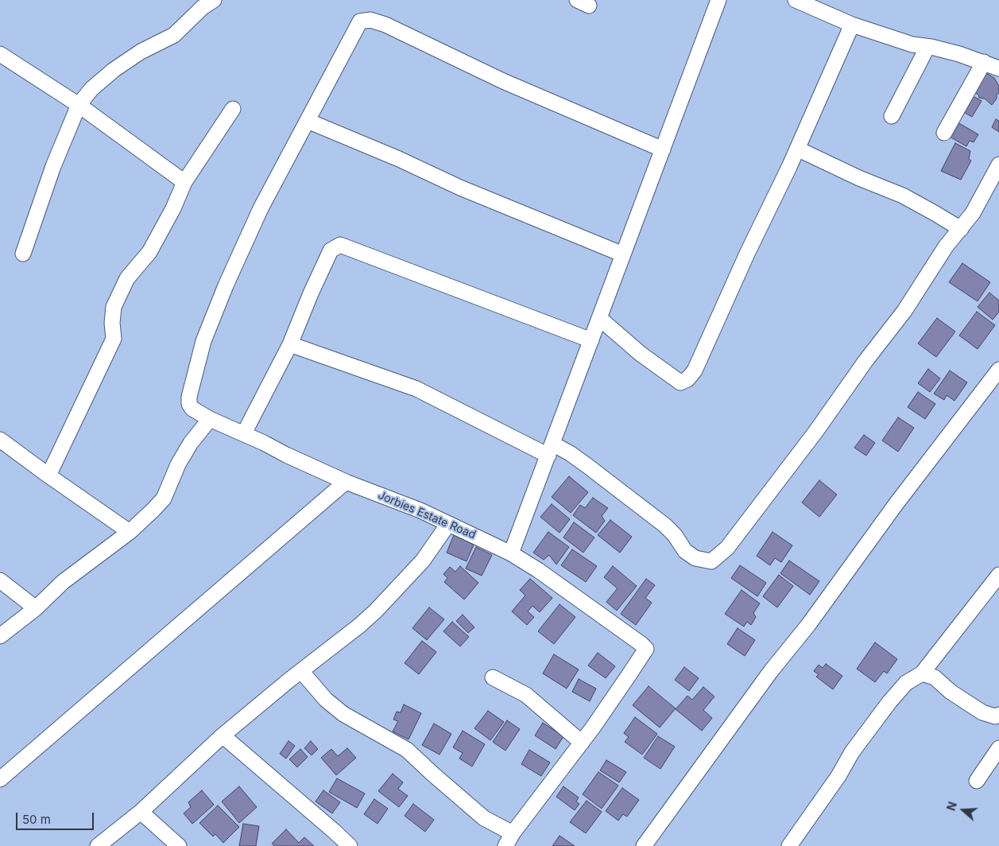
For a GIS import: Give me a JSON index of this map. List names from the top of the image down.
{
  "streets": {
    "street": ["Jorbies Estate Road"]
  },
  "scale_bar": "50 m",
  "north": "left"
}
